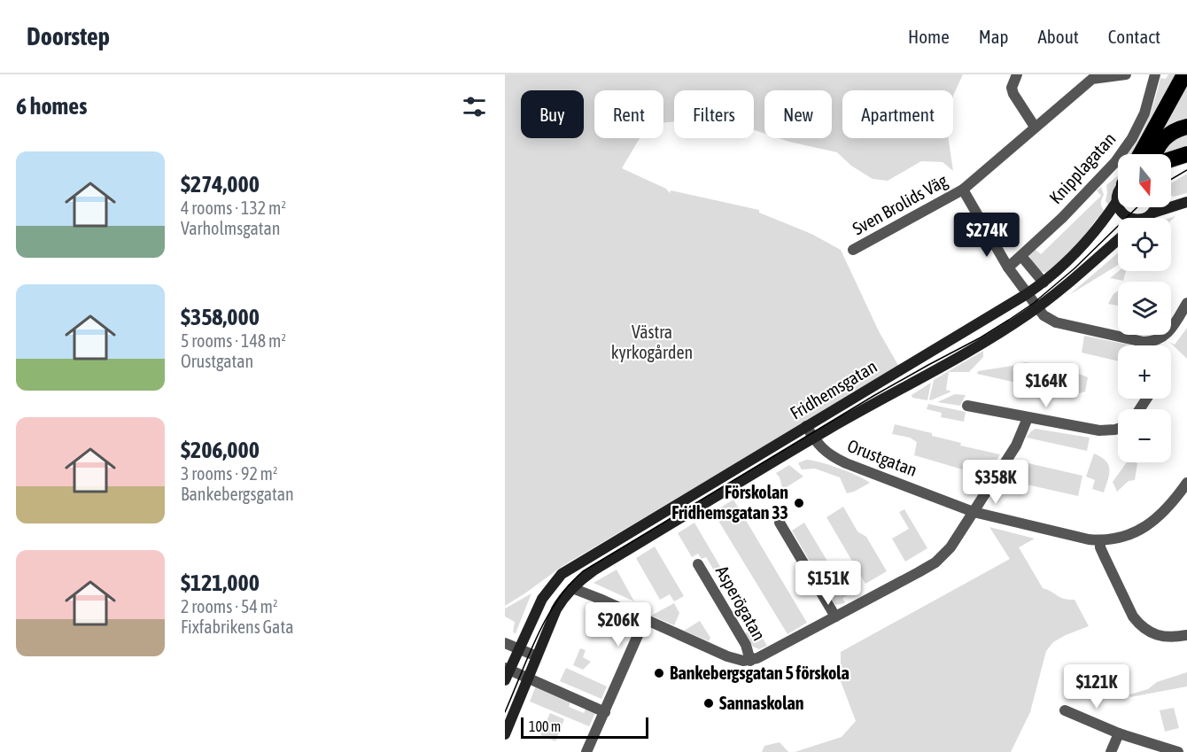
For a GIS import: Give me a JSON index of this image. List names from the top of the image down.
{
  "streets": {
    "street": [
      "Knipplagatan",
      "Sven Brolids Väg",
      "Fridhemsgatan",
      "Orustgatan",
      "Asperögatan"
    ]
  },
  "crossings": [
    ["Fridhemsgatan", "Orustgatan"]
  ],
  "parks": ["Västra kyrkogården"],
  "places": ["Förskolan Fridhemsgatan 33", "Bankebergsgatan 5 förskola", "Sannaskolan"],
  "scale_bar": "100 m",
  "north": "bottom",
  "page": {
    "header": "Doorstep",
    "nav": [
      "Home",
      "Map",
      "About",
      "Contact"
    ],
    "heading": "6 homes",
    "chip": [
      "Buy",
      "Rent",
      "Filters",
      "New",
      "Apartment"
    ],
    "list": [
      {
        "name": "$274,000",
        "note": "4 rooms · 132 m² · Varholmsgatan"
      },
      {
        "name": "$358,000",
        "note": "5 rooms · 148 m² · Orustgatan"
      },
      {
        "name": "$206,000",
        "note": "3 rooms · 92 m² · Bankebergsgatan"
      },
      {
        "name": "$121,000",
        "note": "2 rooms · 54 m² · Fixfabrikens Gata"
      }
    ],
    "map_buttons": ["+", "−"],
    "price": [
      "$274K",
      "$164K",
      "$358K",
      "$151K",
      "$206K",
      "$121K"
    ],
    "scale": "100 m"
  }
}
